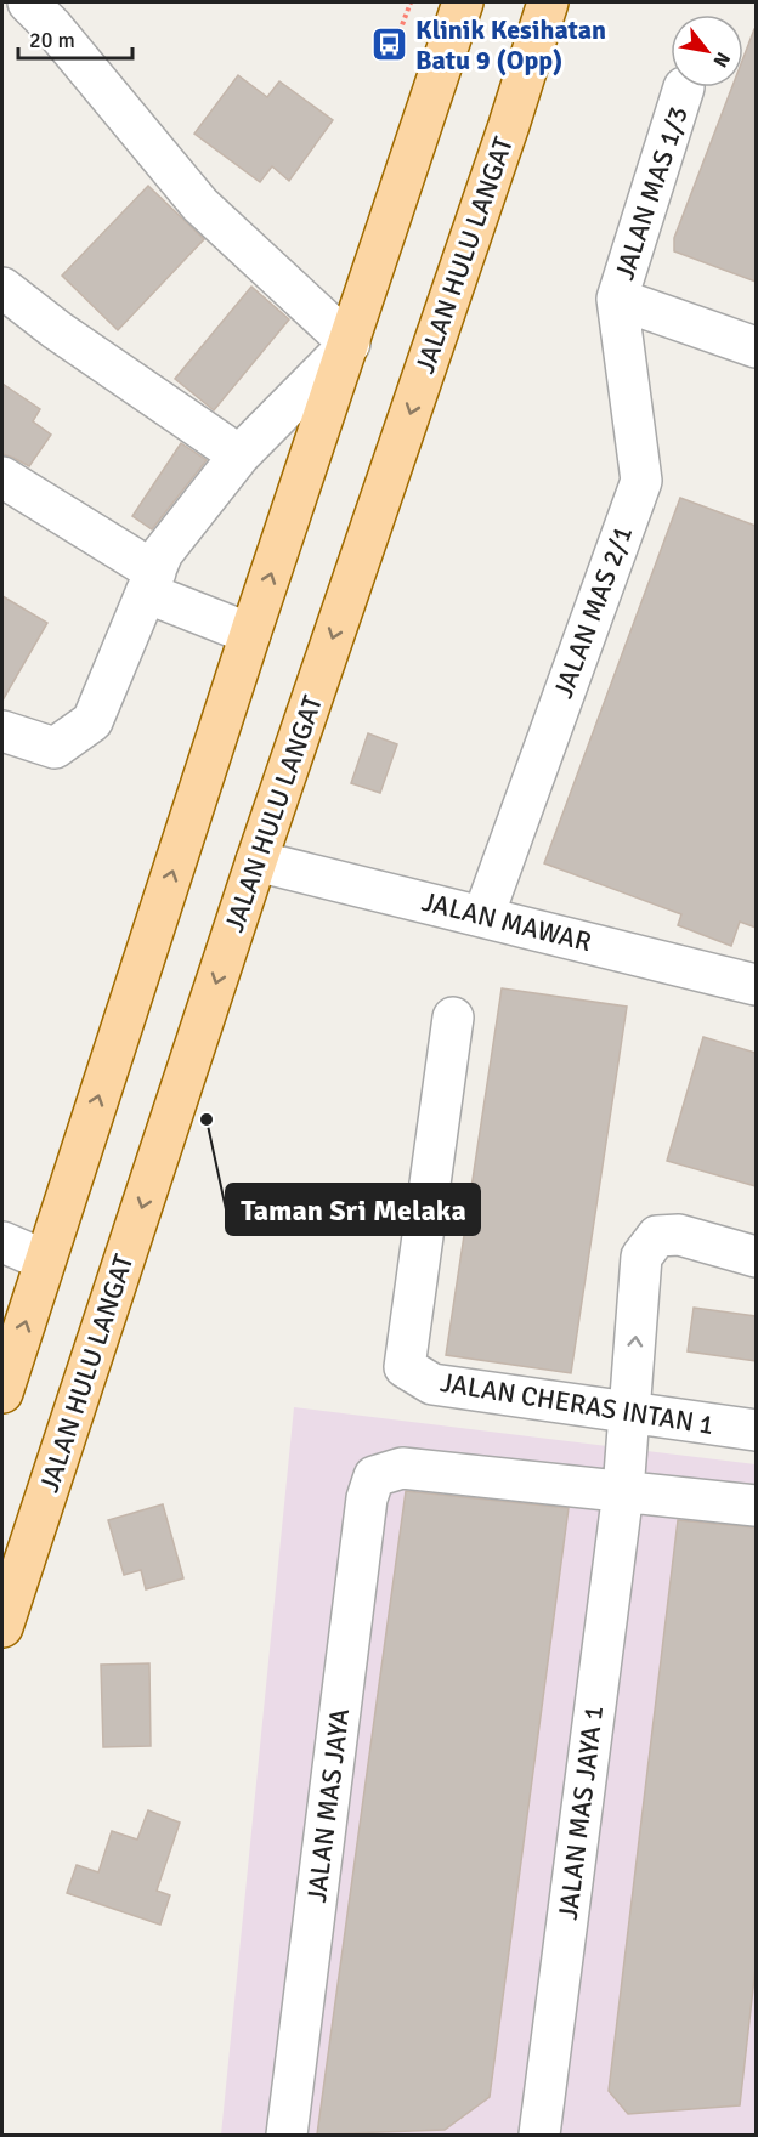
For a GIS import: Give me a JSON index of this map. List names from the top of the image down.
{
  "streets": {
    "main road": ["JALAN HULU LANGAT"],
    "street": [
      "JALAN MAS 1/3",
      "JALAN MAS 2/1",
      "JALAN MAWAR",
      "JALAN CHERAS INTAN 1",
      "JALAN MAS JAYA",
      "JALAN MAS JAYA 1"
    ]
  },
  "crossings": [
    ["JALAN MAS 1/3", "JALAN MAS 2/1"],
    ["JALAN HULU LANGAT", "JALAN MAWAR"],
    ["JALAN MAS 2/1", "JALAN MAWAR"],
    ["JALAN CHERAS INTAN 1", "JALAN MAS JAYA 1"],
    ["JALAN MAS JAYA", "JALAN MAS JAYA 1"]
  ],
  "places": {
    "bus stop": ["Klinik Kesihatan Batu 9 (Opp)"],
    "other": ["Taman Sri Melaka"]
  },
  "scale_bar": "20 m",
  "north": "bottom right"
}
